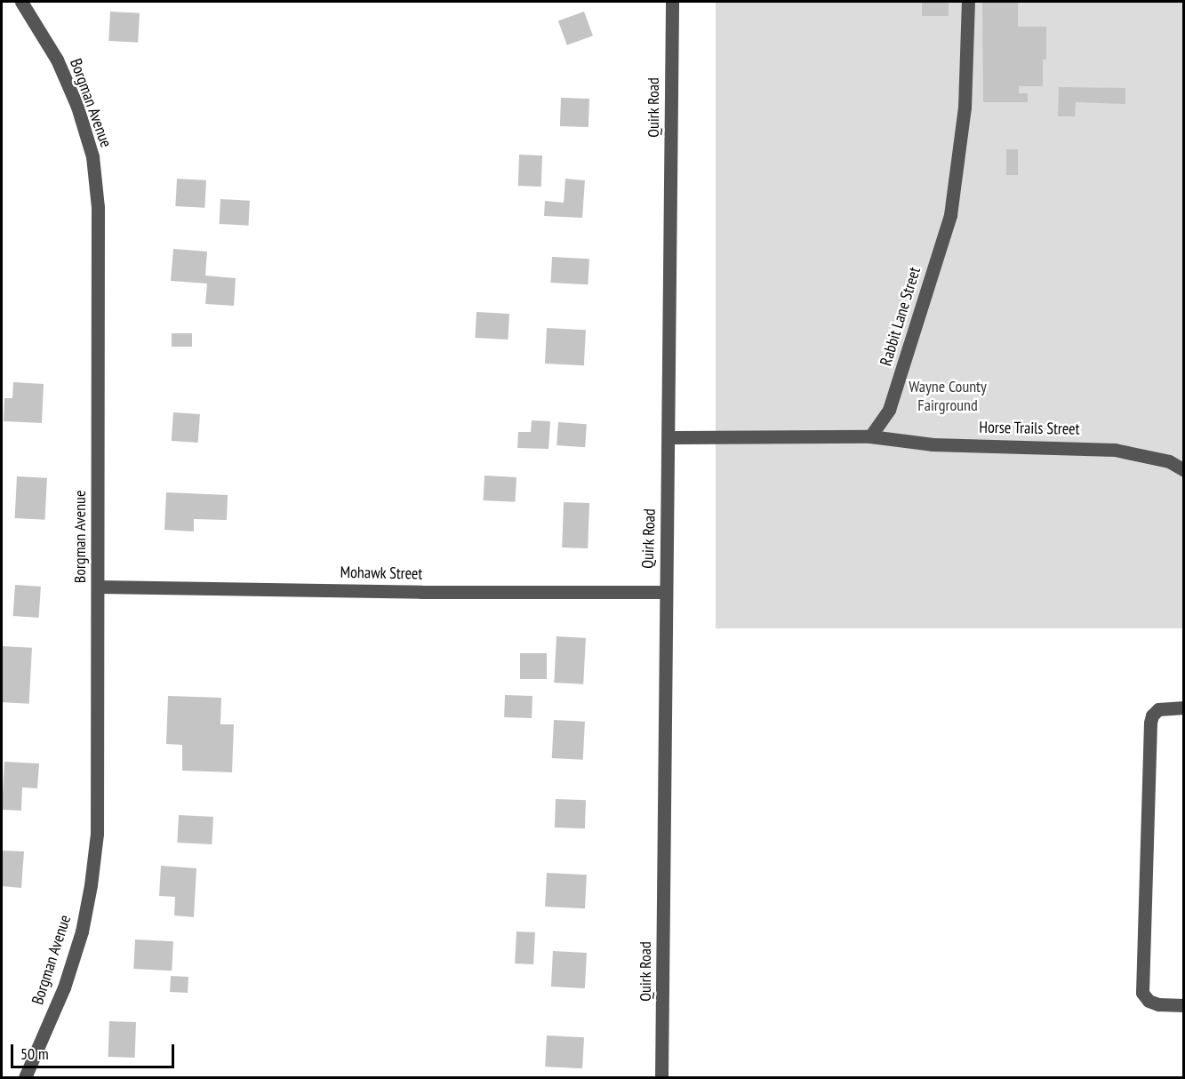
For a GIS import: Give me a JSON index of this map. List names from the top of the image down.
{
  "streets": {
    "street": [
      "Borgman Avenue",
      "Quirk Road",
      "Rabbit Lane Street",
      "Horse Trails Street",
      "Mohawk Street"
    ]
  },
  "crossings": [
    ["Borgman Avenue", "Mohawk Street"],
    ["Quirk Road", "Mohawk Street"],
    ["Rabbit Lane Street", "Horse Trails Street"]
  ],
  "parks": ["Wayne County Fairground"],
  "scale_bar": "50 m"
}
